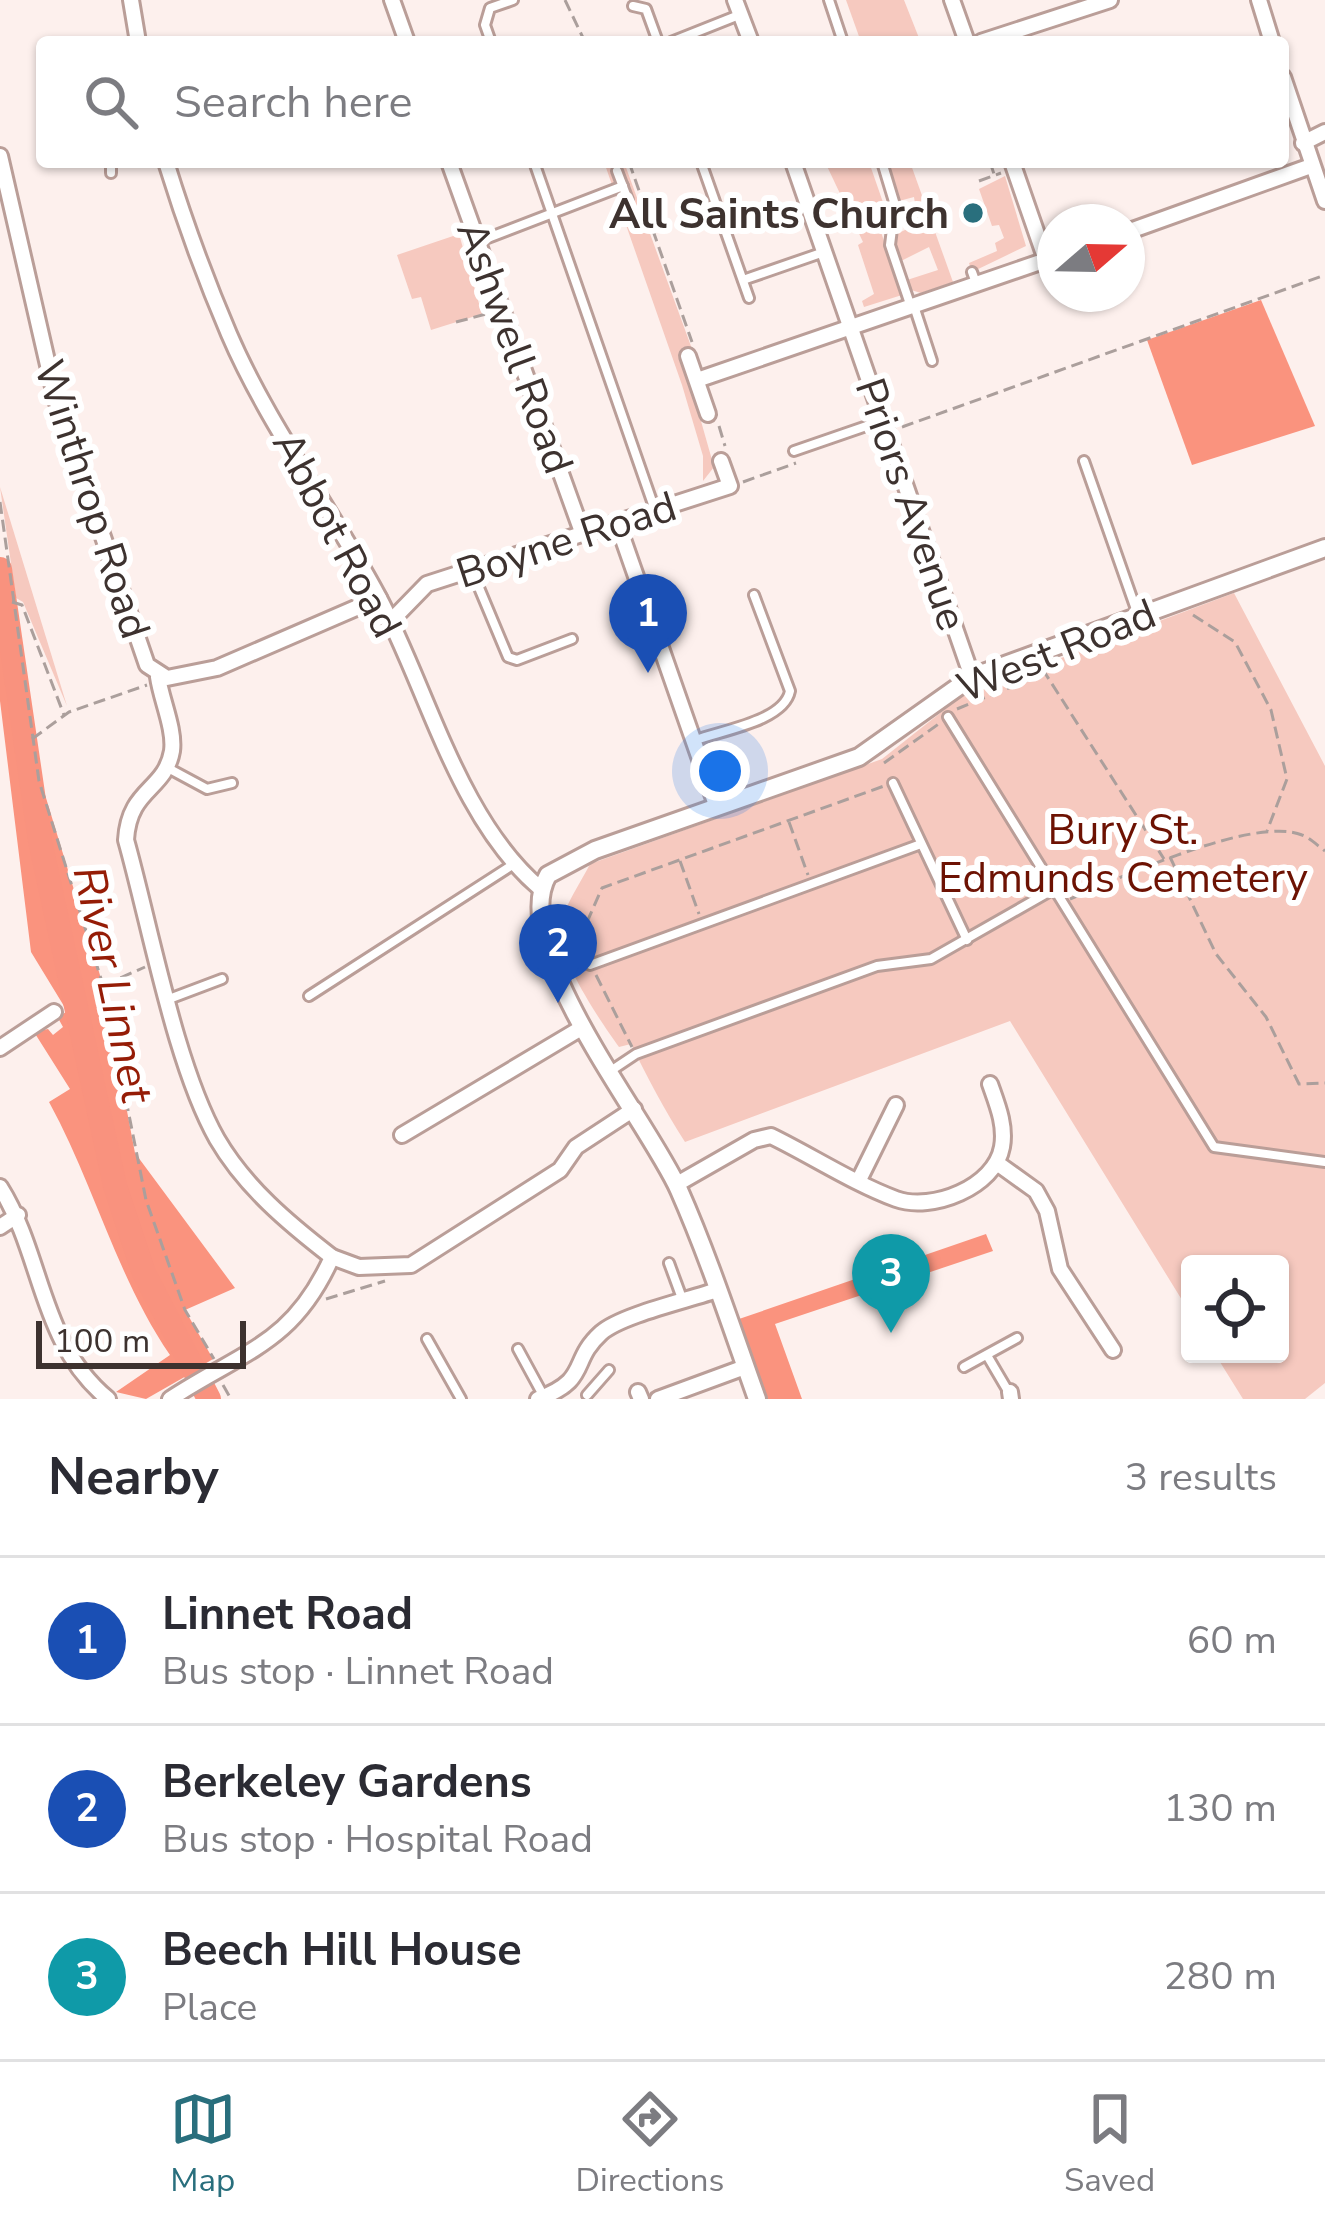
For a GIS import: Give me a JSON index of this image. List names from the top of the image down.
{
  "streets": {
    "street": [
      "Ashwell Road",
      "Winthrop Road",
      "Priors Avenue",
      "Abbot Road",
      "Boyne Road",
      "West Road"
    ]
  },
  "crossings": [
    ["Ashwell Road", "Boyne Road"],
    ["Winthrop Road", "Abbot Road"],
    ["Priors Avenue", "West Road"],
    ["Abbot Road", "Boyne Road"],
    ["Abbot Road", "West Road"]
  ],
  "water": ["River Linnet"],
  "parks": ["Bury St. Edmunds Cemetery"],
  "places": ["All Saints Church"],
  "scale_bar": "100 m",
  "north": "right",
  "page": {
    "search": "Search here",
    "pins": ["1", "2", "3"],
    "scale": "100 m",
    "heading": ["Nearby", "3 results"],
    "list": [
      {
        "mark": "1",
        "name": "Linnet Road",
        "note": "Bus stop · Linnet Road",
        "value": "60 m"
      },
      {
        "mark": "2",
        "name": "Berkeley Gardens",
        "note": "Bus stop · Hospital Road",
        "value": "130 m"
      },
      {
        "mark": "3",
        "name": "Beech Hill House",
        "note": "Place",
        "value": "280 m"
      }
    ],
    "nav": ["Map", "Directions", "Saved"]
  }
}
